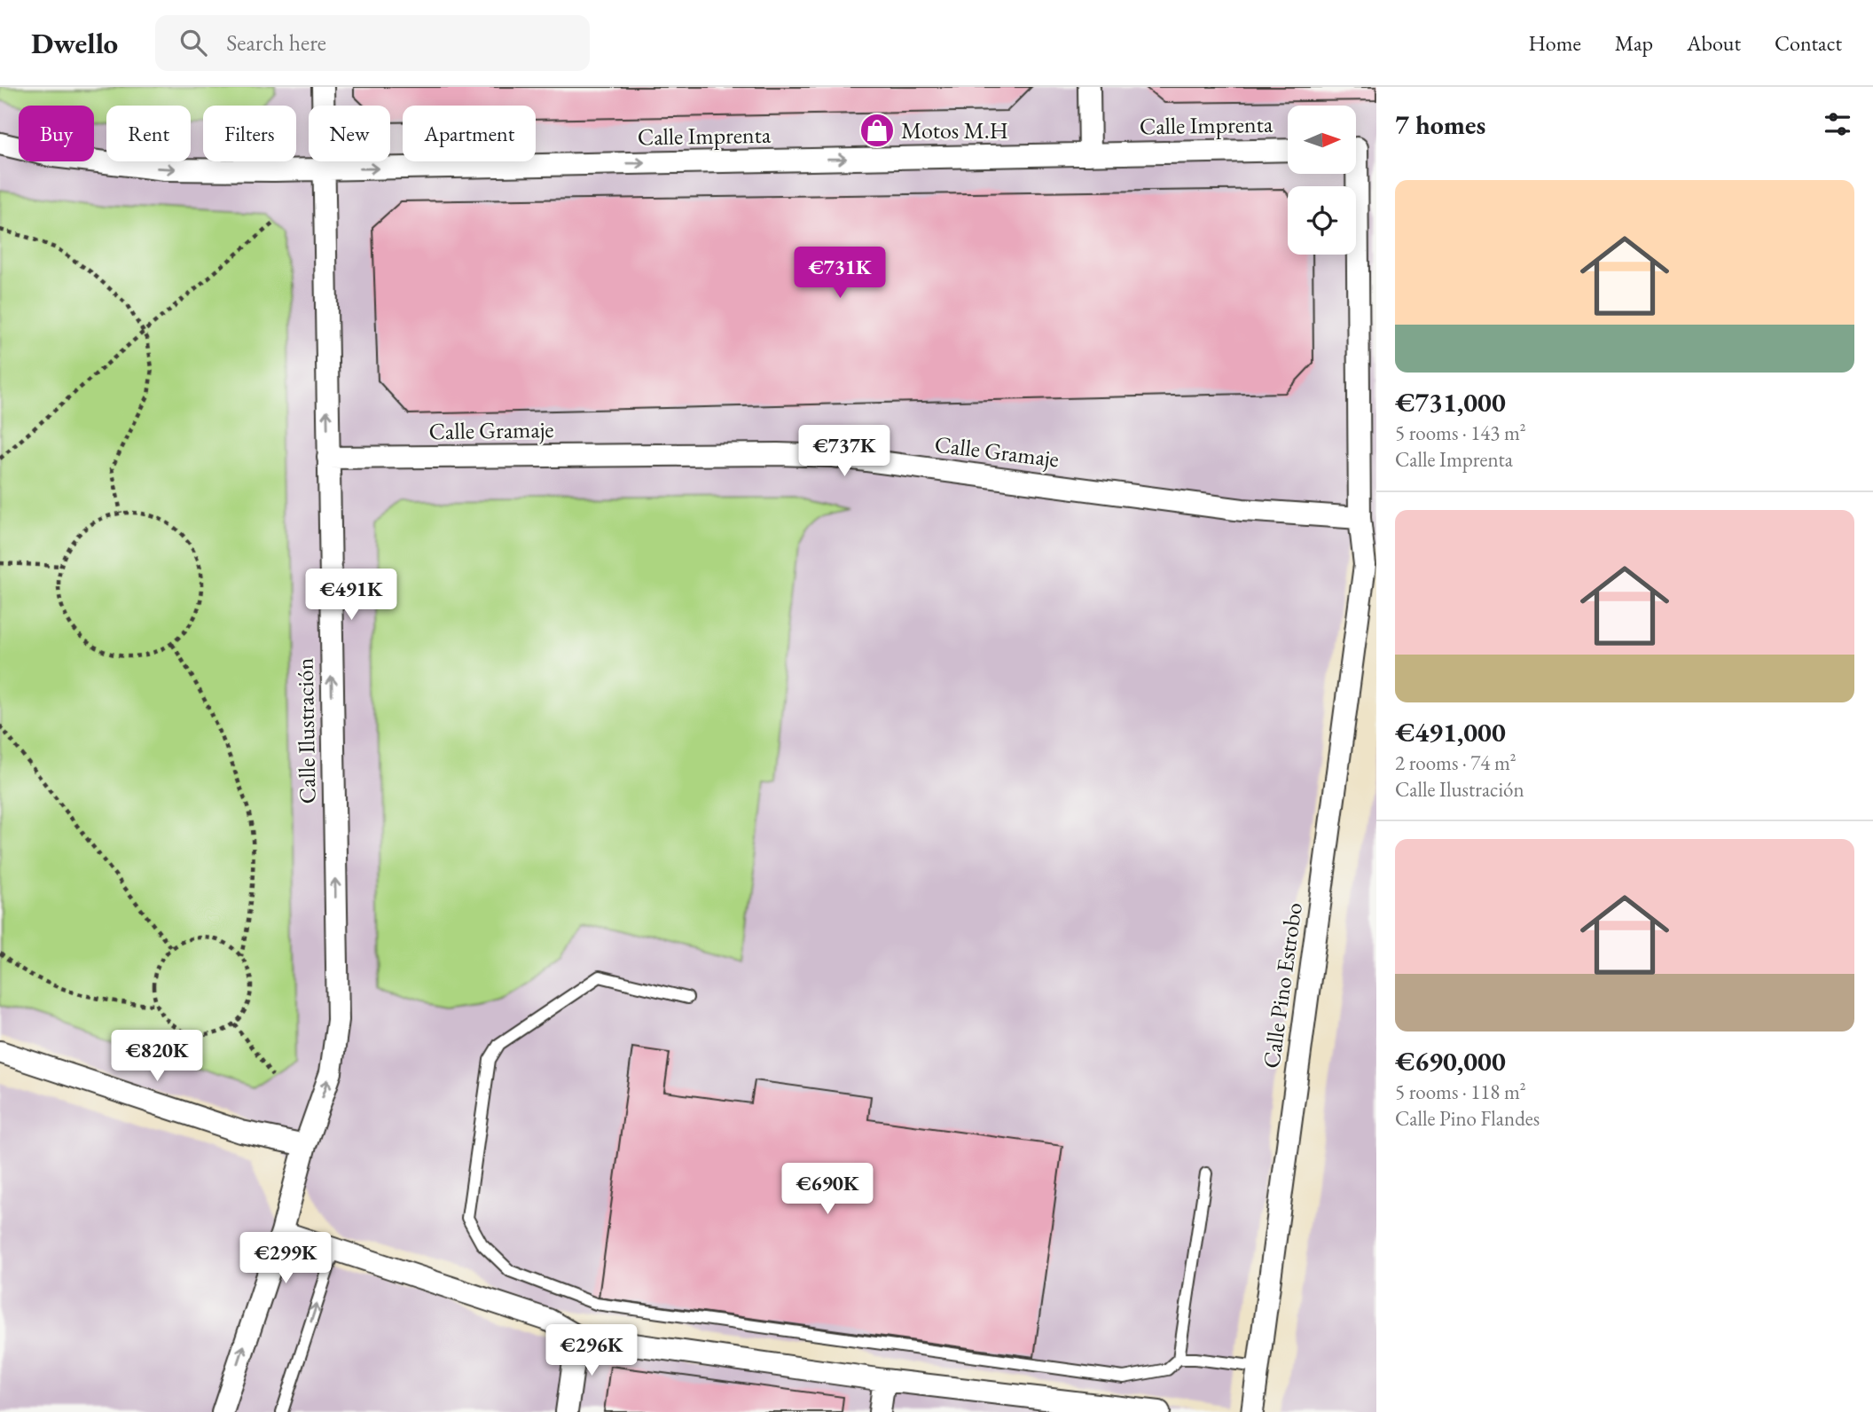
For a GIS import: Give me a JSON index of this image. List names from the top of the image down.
{
  "streets": {
    "street": [
      "Calle Imprenta",
      "Calle Gramaje",
      "Calle Ilustración",
      "Calle Pino Estrobo"
    ]
  },
  "crossings": [
    ["Calle Imprenta", "Calle Ilustración"],
    ["Calle Gramaje", "Calle Ilustración"],
    ["Calle Gramaje", "Calle Pino Estrobo"]
  ],
  "one_way": ["Calle Imprenta", "Calle Ilustración"],
  "places": {
    "shop": ["Motos M.H"]
  },
  "north": "right",
  "page": {
    "header": "Dwello",
    "search": "Search here",
    "nav": [
      "Home",
      "Map",
      "About",
      "Contact"
    ],
    "heading": "7 homes",
    "chip": [
      "Buy",
      "Rent",
      "Filters",
      "New",
      "Apartment"
    ],
    "list": [
      {
        "name": "€731,000",
        "note": "5 rooms · 143 m² · Calle Imprenta"
      },
      {
        "name": "€491,000",
        "note": "2 rooms · 74 m² · Calle Ilustración"
      },
      {
        "name": "€690,000",
        "note": "5 rooms · 118 m² · Calle Pino Flandes"
      }
    ],
    "price": [
      "€731K",
      "€737K",
      "€491K",
      "€820K",
      "€690K",
      "€299K",
      "€296K"
    ]
  }
}
